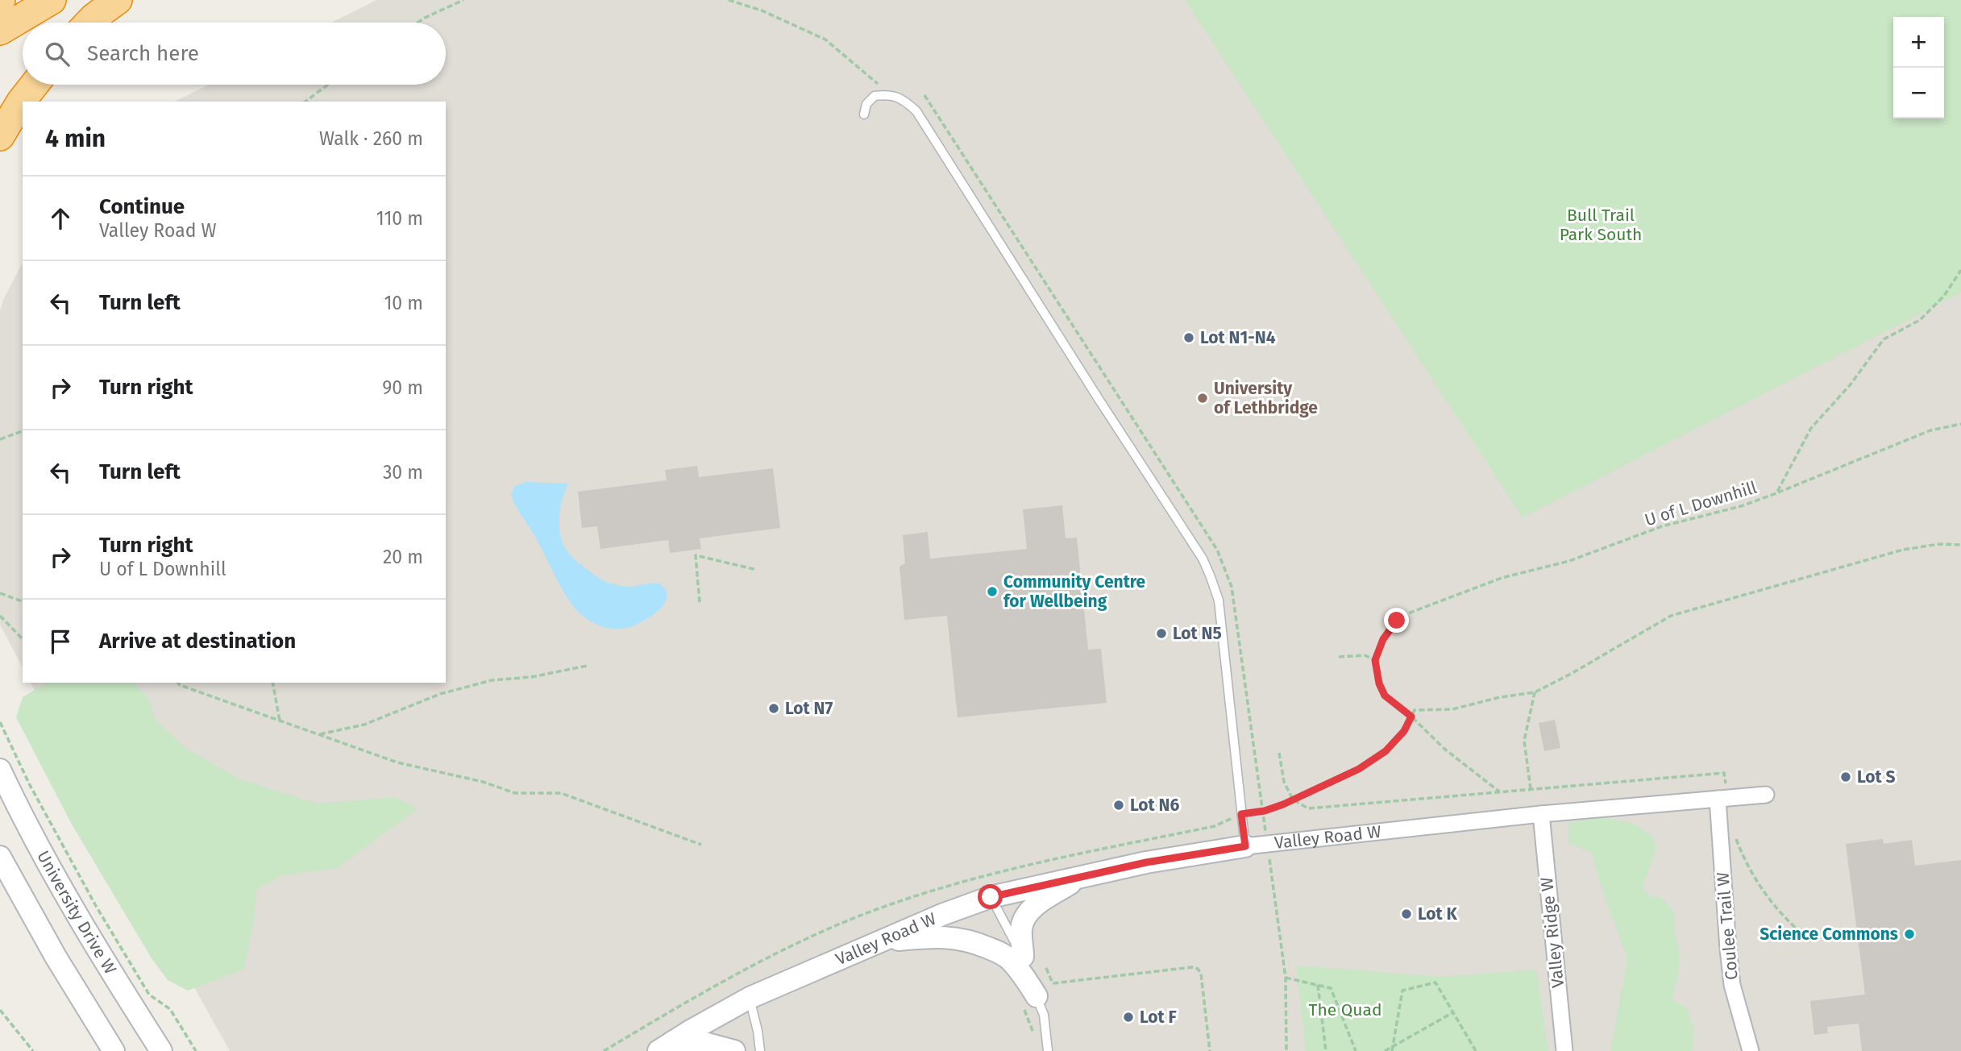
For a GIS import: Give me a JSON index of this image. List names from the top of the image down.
{
  "streets": {
    "street": [
      "Valley Road W",
      "University Drive W",
      "Coulee Trail W",
      "Valley Ridge W"
    ],
    "path": ["U of L Downhill"]
  },
  "crossings": [
    ["Valley Road W", "Coulee Trail W"],
    ["Valley Road W", "Valley Ridge W"]
  ],
  "parks": ["Bull Trail Park South", "The Quad"],
  "places": [
    "Lot N1-N4",
    "University of Lethbridge",
    "Community Centre for Wellbeing",
    "Lot N5",
    "Lot N7",
    "Lot S",
    "Lot N6",
    "Lot K",
    "Science Commons",
    "Lot F"
  ],
  "page": {
    "map_buttons": ["+", "−"],
    "search": "Search here",
    "heading": ["4 min", "Walk · 260 m"],
    "list": [
      ["Continue", "Valley Road W", "110 m"],
      ["Turn left", "10 m"],
      ["Turn right", "90 m"],
      ["Turn left", "30 m"],
      ["Turn right", "U of L Downhill", "20 m"],
      "Arrive at destination"
    ]
  }
}
